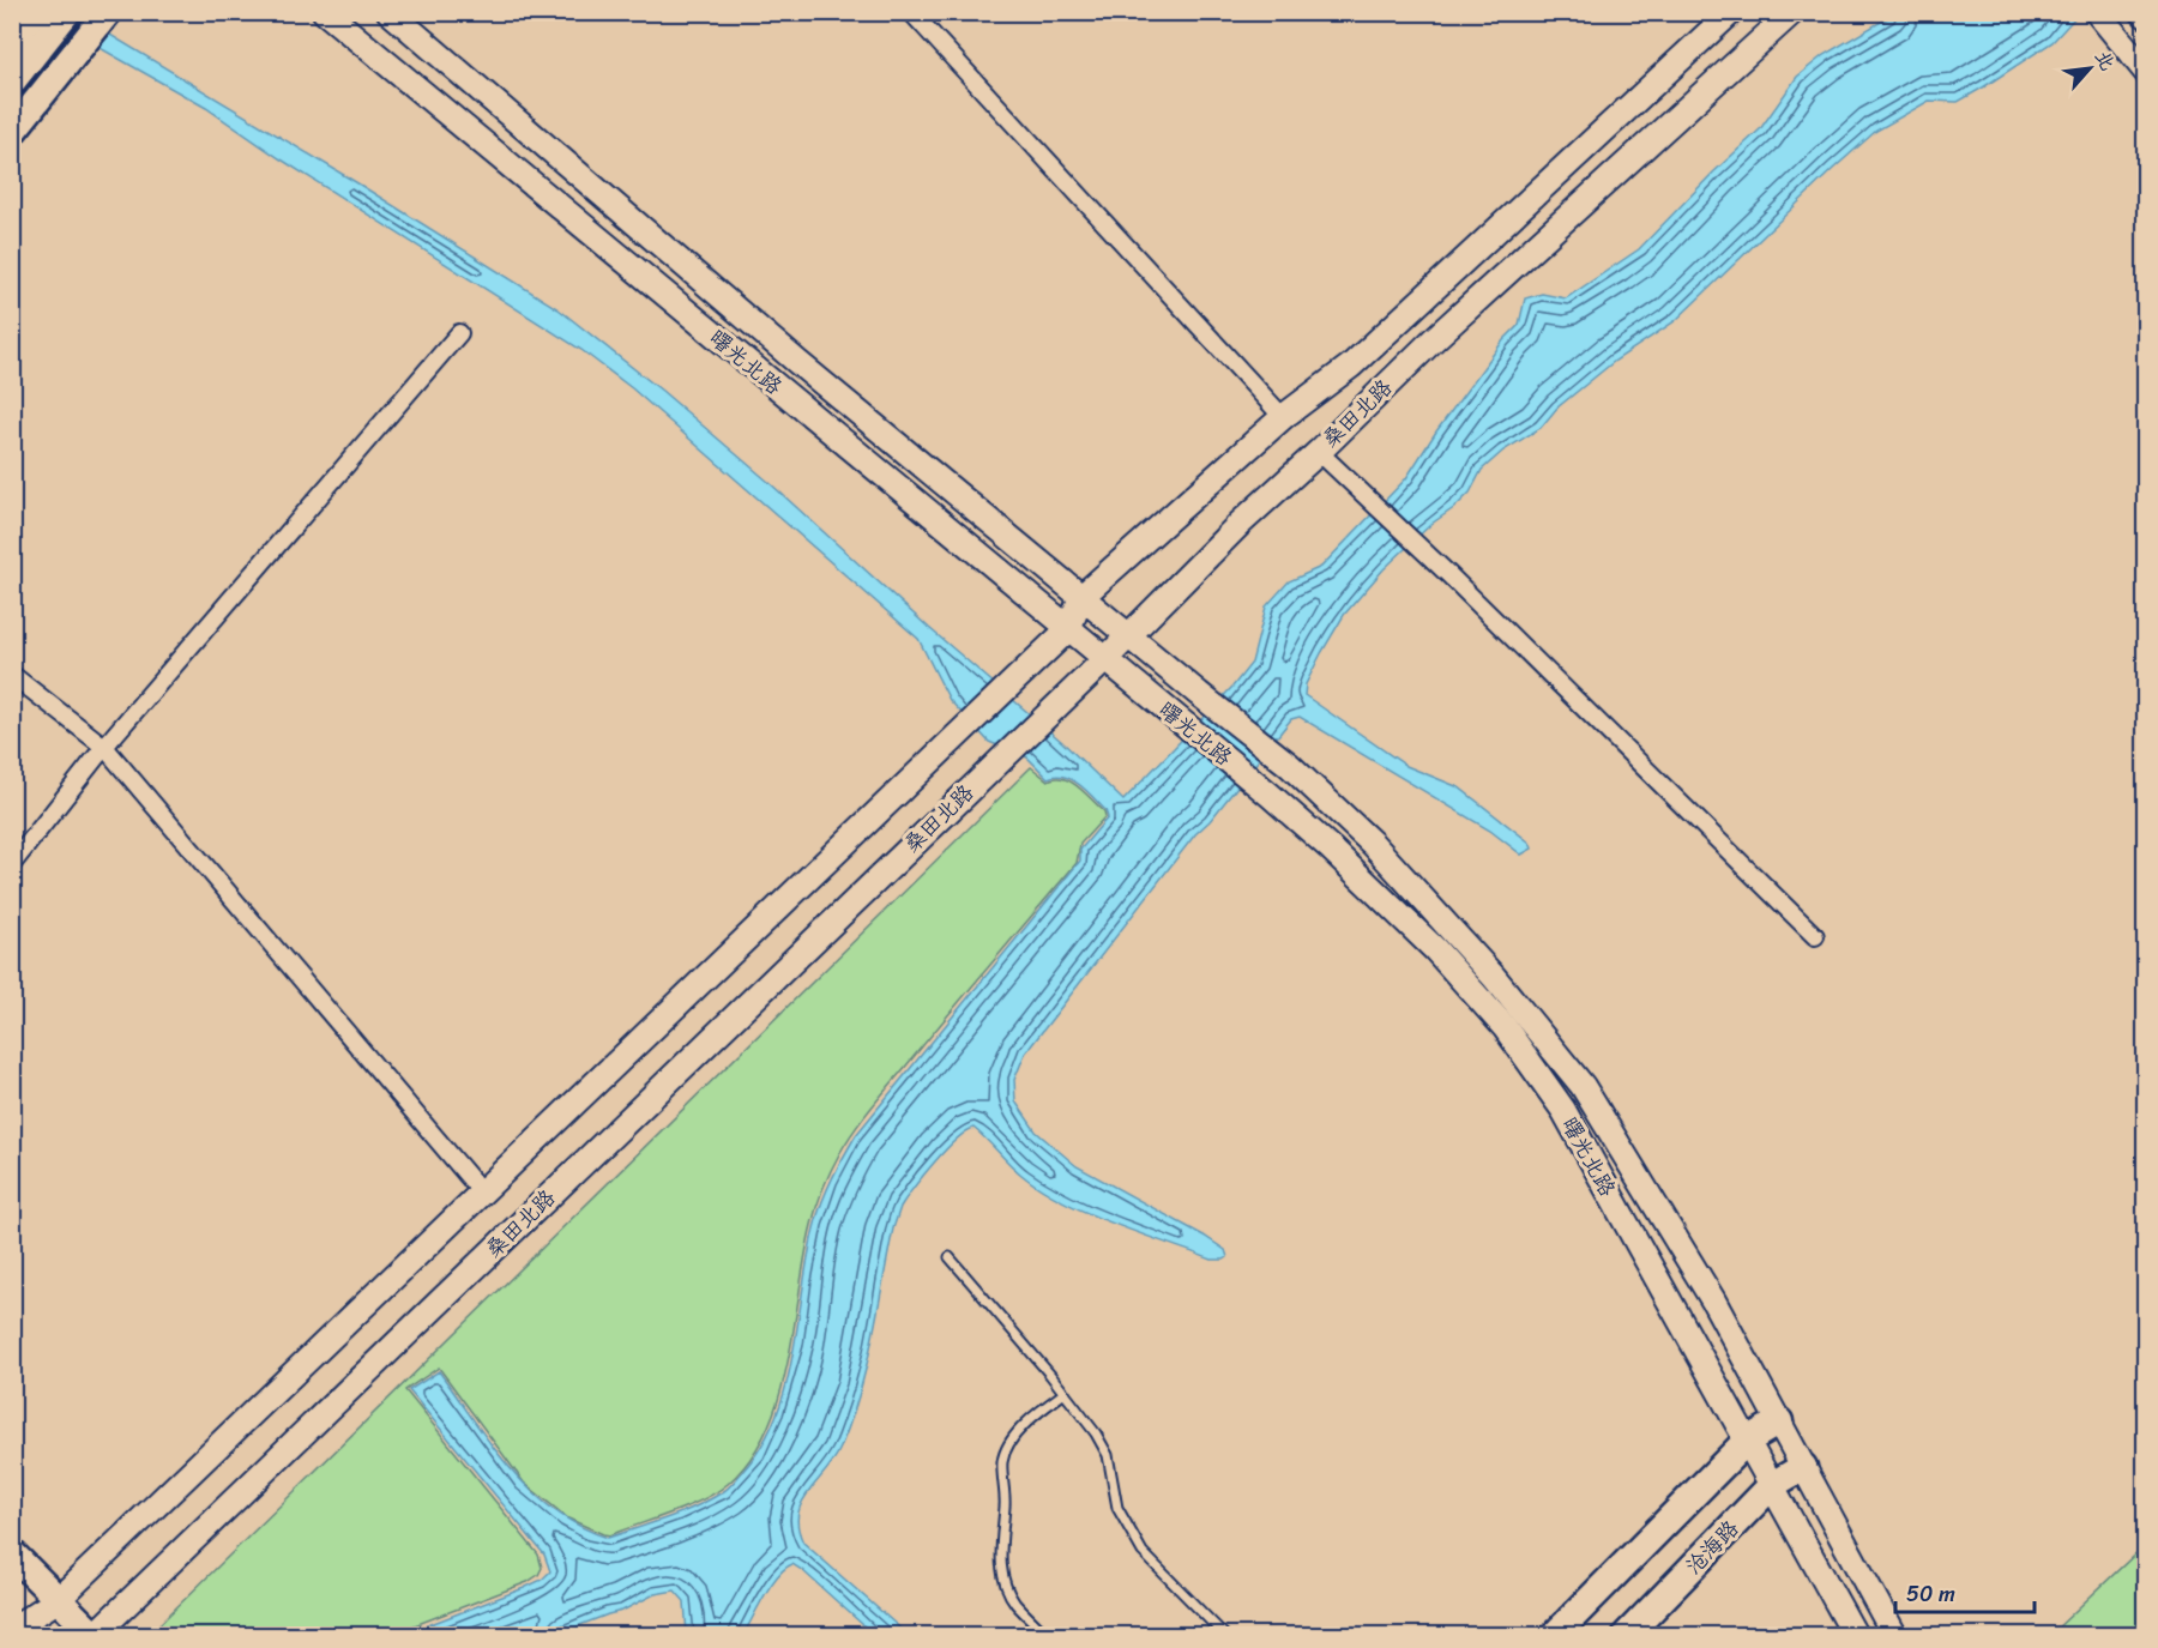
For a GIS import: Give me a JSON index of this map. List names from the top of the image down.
{
  "streets": {
    "main road": ["曙光北路", "桑田北路", "沧海路"]
  },
  "crossings": [
    ["曙光北路", "桑田北路"],
    ["曙光北路", "沧海路"]
  ],
  "scale_bar": "50 m",
  "north": "top right"
}
